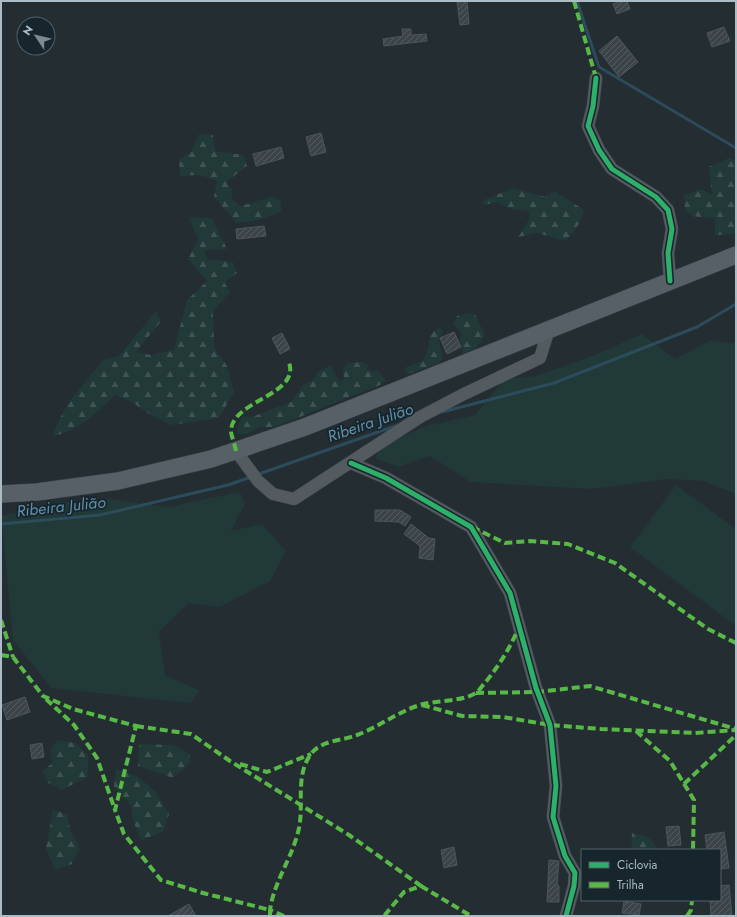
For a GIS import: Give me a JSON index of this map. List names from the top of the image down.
{
  "water": ["Ribeira Julião"],
  "legend": ["Ciclovia", "Trilha"],
  "north": "top left"
}
